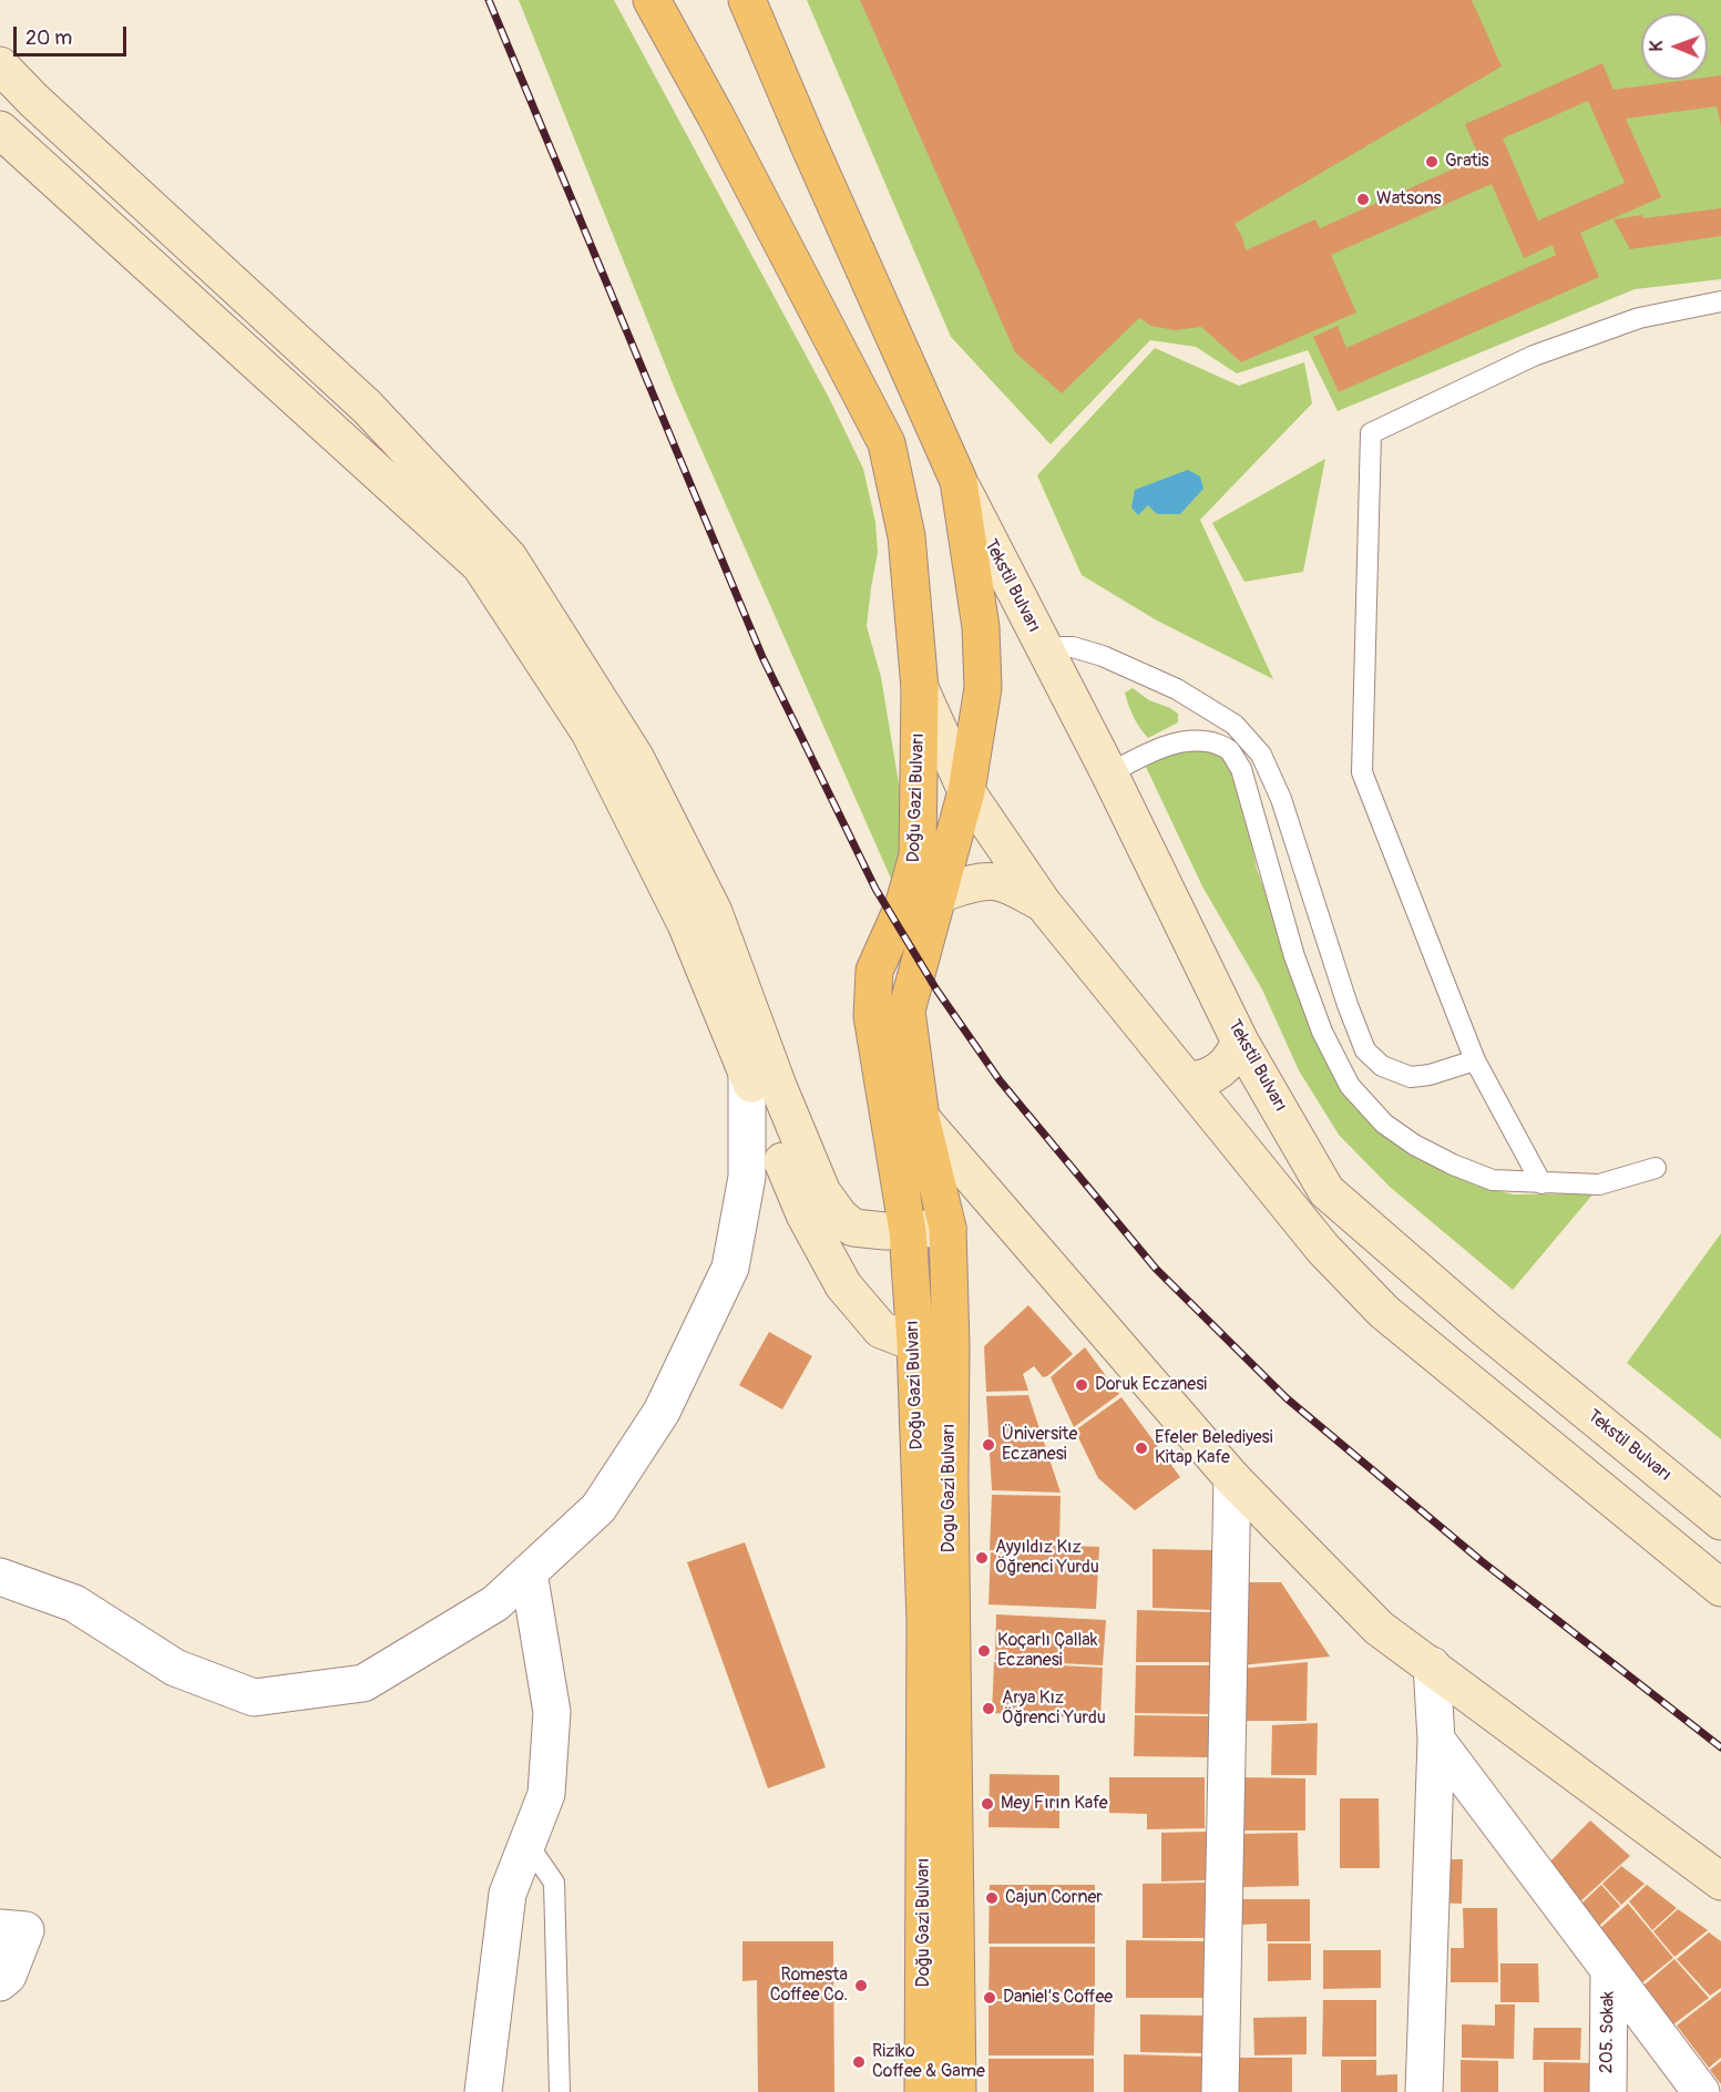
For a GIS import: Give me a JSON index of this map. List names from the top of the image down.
{
  "streets": {
    "main road": ["Doğu Gazi Bulvarı", "Dogu Gazi Bulvarı"],
    "street": ["Tekstil Bulvarı", "205. Sokak"]
  },
  "crossings": [
    ["Tekstil Bulvarı", "Dogu Gazi Bulvarı"]
  ],
  "places": [
    "Gratis",
    "Watsons",
    "Doruk Eczanesi",
    "Üniversite Eczanesi",
    "Efeler Belediyesi Kitap Kafe",
    "Ayyıldız Kız Öğrenci Yurdu",
    "Koçarlı Çallak Eczanesi",
    "Arya Kız Öğrenci Yurdu",
    "Mey Fırın Kafe",
    "Cajun Corner",
    "Romesta Coffee Co.",
    "Daniel’s Coffee",
    "Riziko Coffee & Game"
  ],
  "scale_bar": "20 m",
  "north": "left"
}
